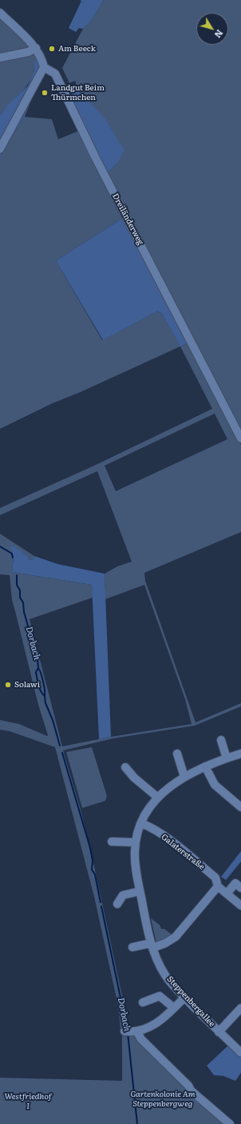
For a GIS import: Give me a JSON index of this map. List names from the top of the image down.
{
  "streets": {
    "street": ["Dreiländerweg", "Galaterstraße", "Steppenbergallee"]
  },
  "crossings": [
    ["Galaterstraße", "Steppenbergallee"]
  ],
  "water": ["Dorbach"],
  "parks": ["Gartenkolonie Am Steppenbergweg", "Westfriedhof I"],
  "places": ["Am Beeck", "Landgut Beim Thürmchen", "Solawi"],
  "north": "bottom right"
}
